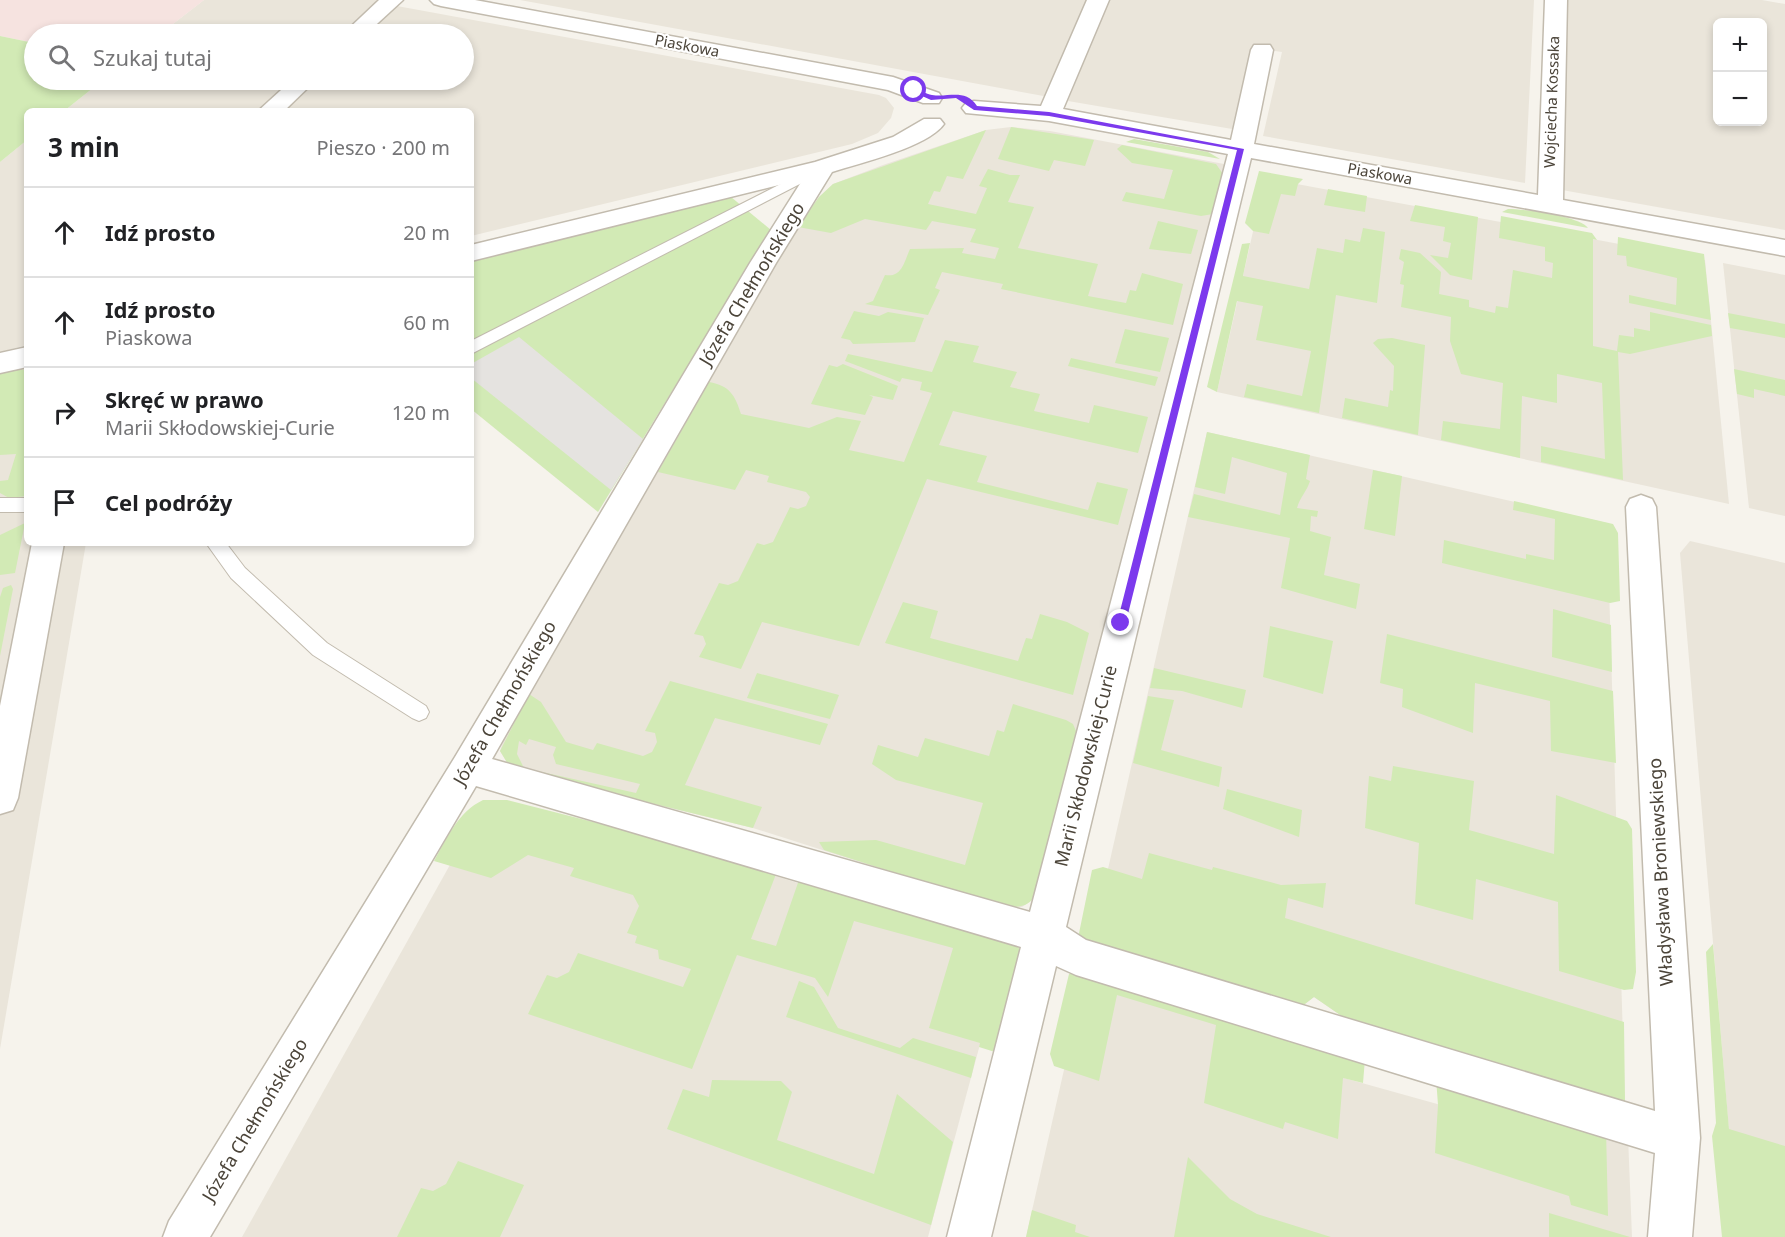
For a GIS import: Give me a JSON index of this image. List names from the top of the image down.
{
  "streets": {
    "street": [
      "Piaskowa",
      "Wojciecha Kossaka",
      "Józefa Chełmońskiego",
      "Marii Skłodowskiej-Curie",
      "Władysława Broniewskiego"
    ]
  },
  "crossings": [
    ["Piaskowa", "Wojciecha Kossaka"],
    ["Piaskowa", "Marii Skłodowskiej-Curie"]
  ],
  "page": {
    "map_buttons": ["+", "−"],
    "search": "Szukaj tutaj",
    "heading": ["3 min", "Pieszo · 200 m"],
    "list": [
      ["Idź prosto", "20 m"],
      ["Idź prosto", "Piaskowa", "60 m"],
      ["Skręć w prawo", "Marii Skłodowskiej-Curie", "120 m"],
      "Cel podróży"
    ]
  }
}
